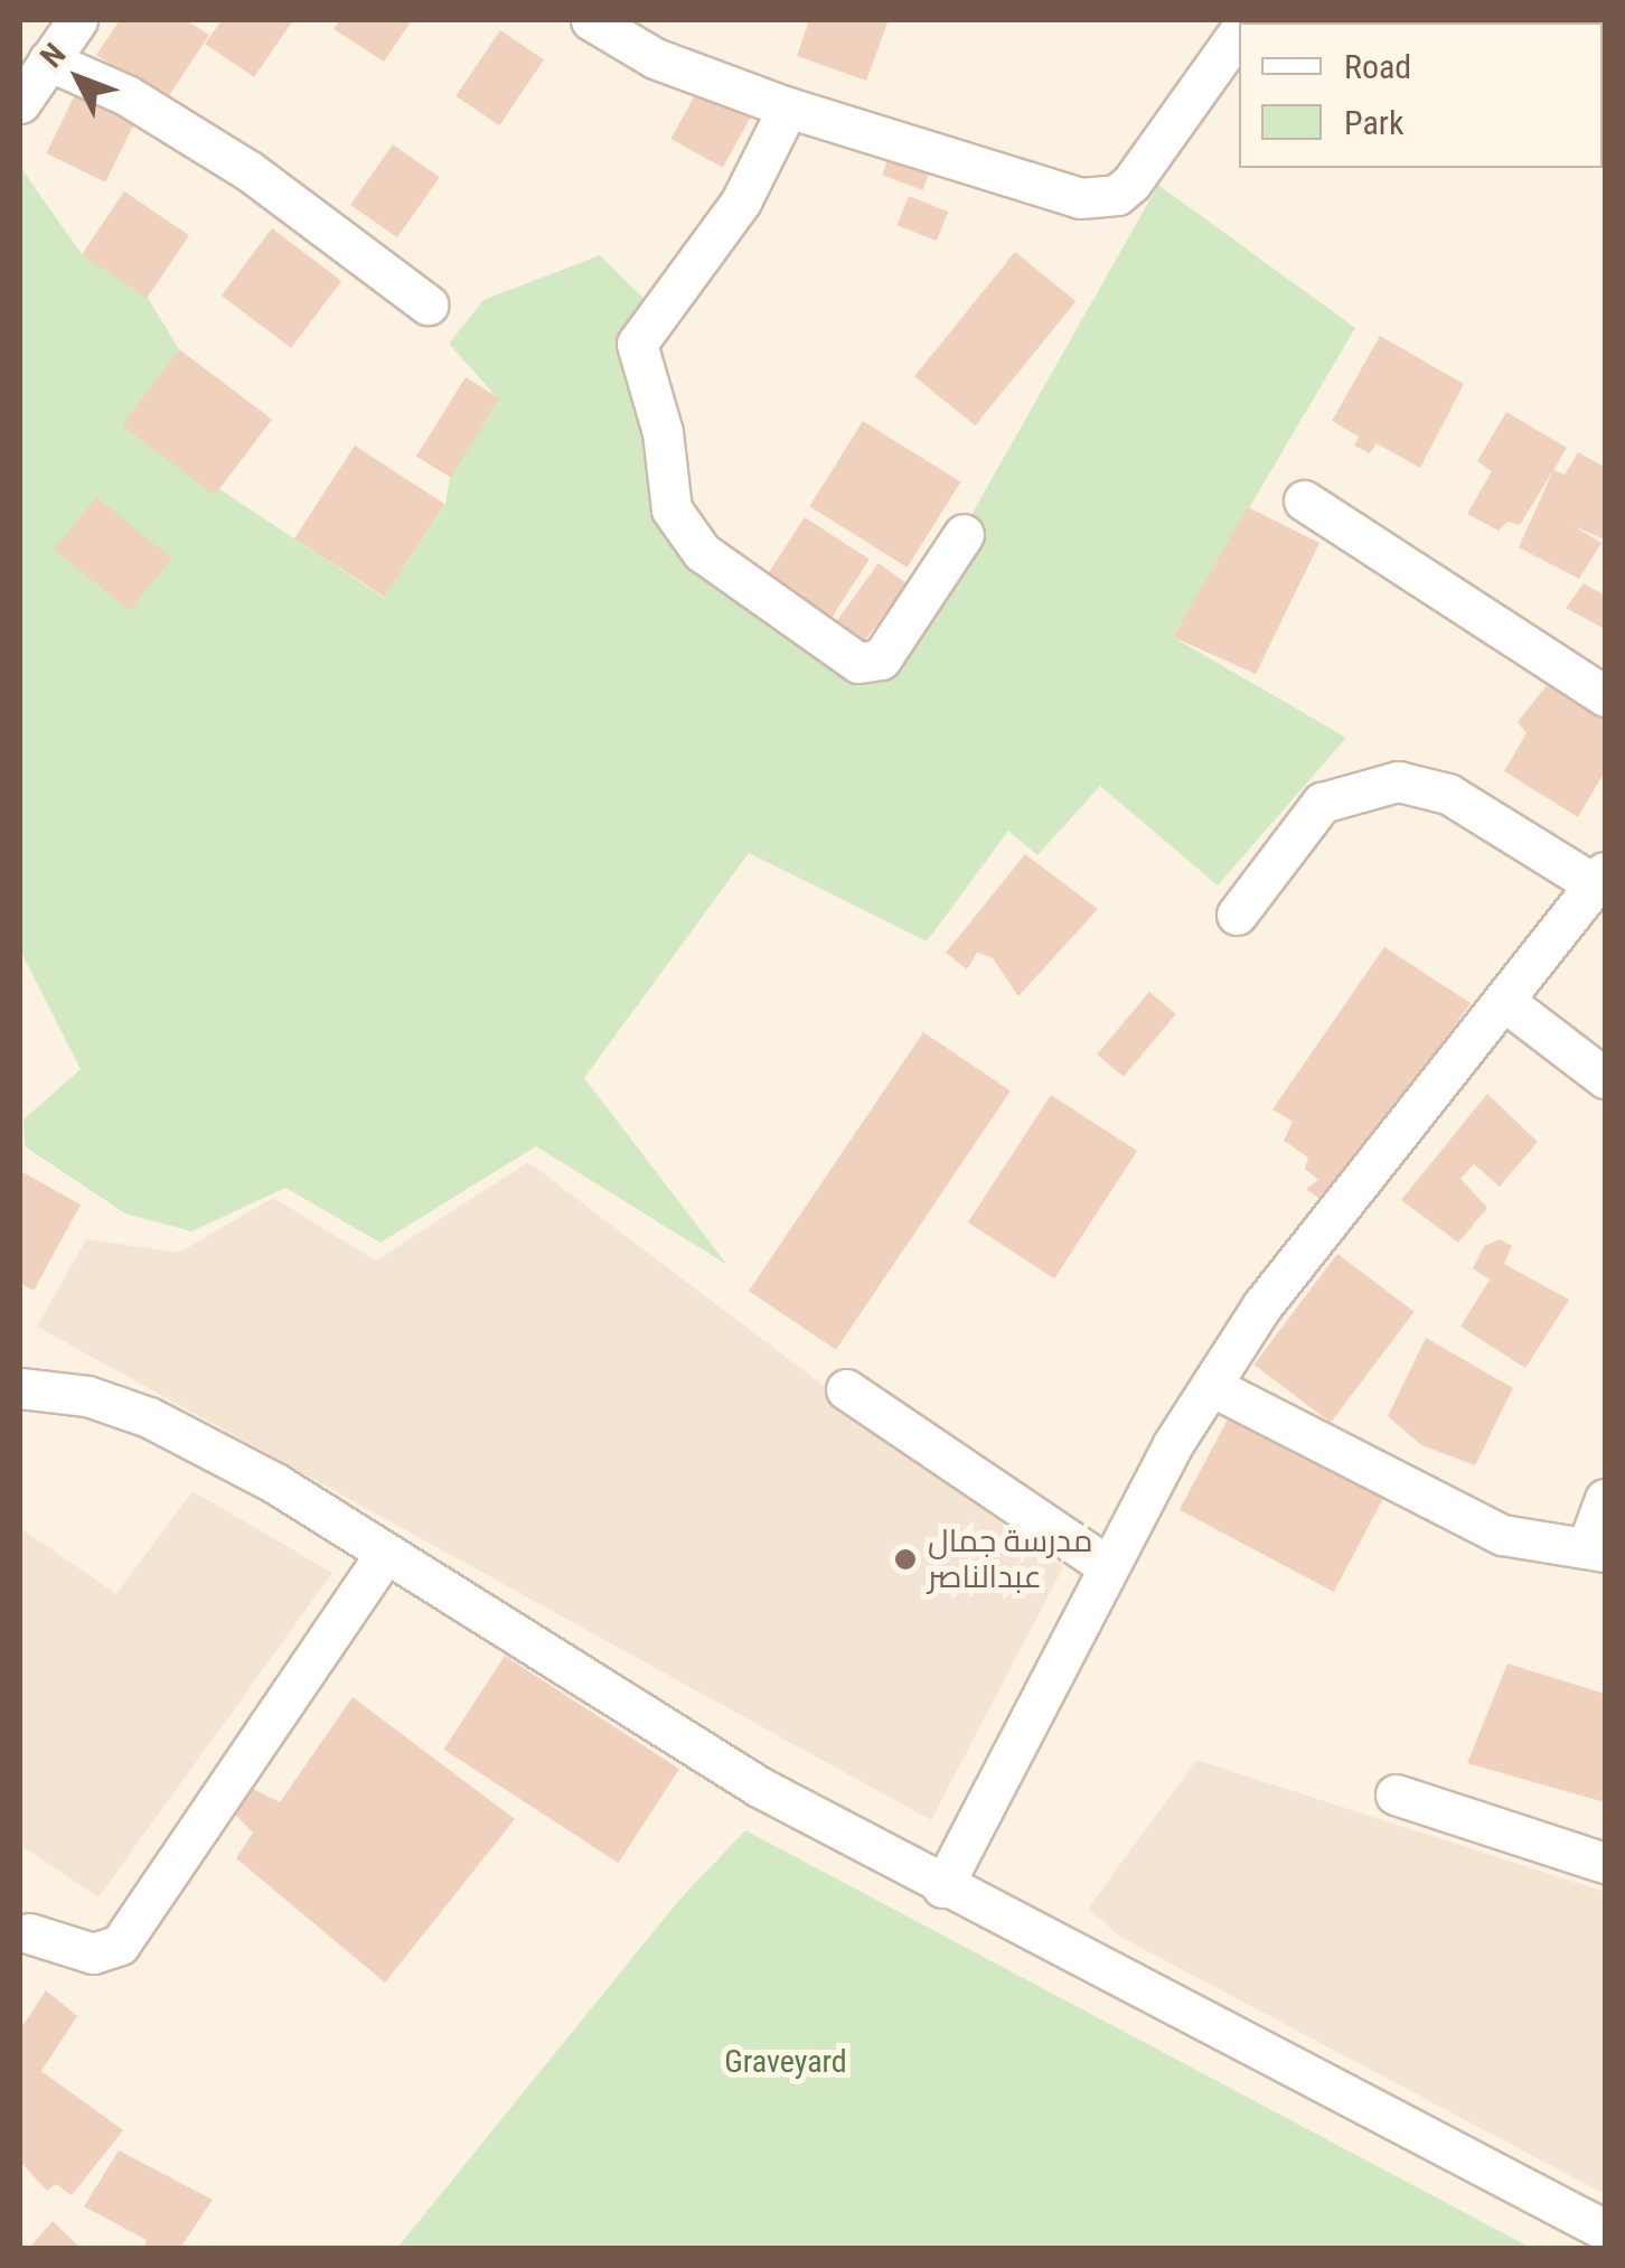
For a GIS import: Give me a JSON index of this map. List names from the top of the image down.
{
  "parks": ["Graveyard"],
  "places": ["مدرسة جمال عبدالناصر"],
  "legend": ["Road", "Park"],
  "north": "top left"
}
